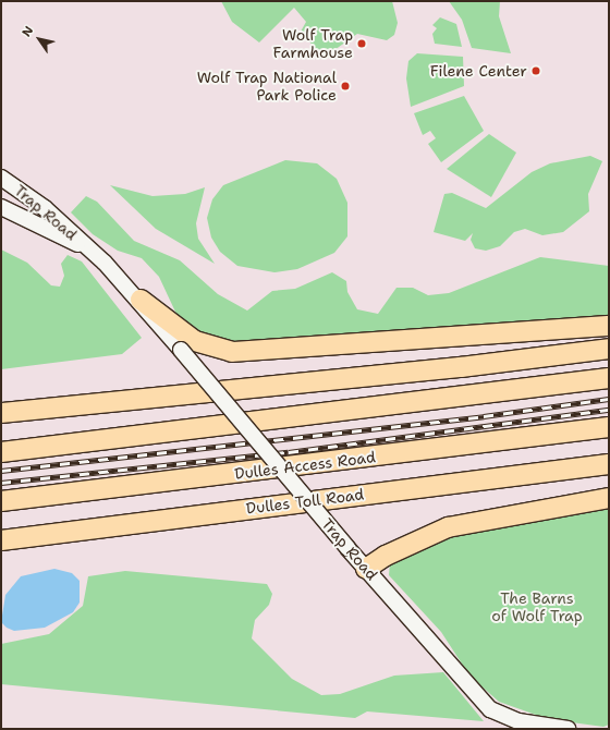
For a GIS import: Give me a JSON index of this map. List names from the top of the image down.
{
  "streets": {
    "highway": ["Dulles Access Road", "Dulles Toll Road"],
    "main road": ["Trap Road"]
  },
  "parks": ["The Barns of Wolf Trap"],
  "places": ["Wolf Trap Farmhouse", "Filene Center", "Wolf Trap National Park Police"],
  "north": "top left"
}
